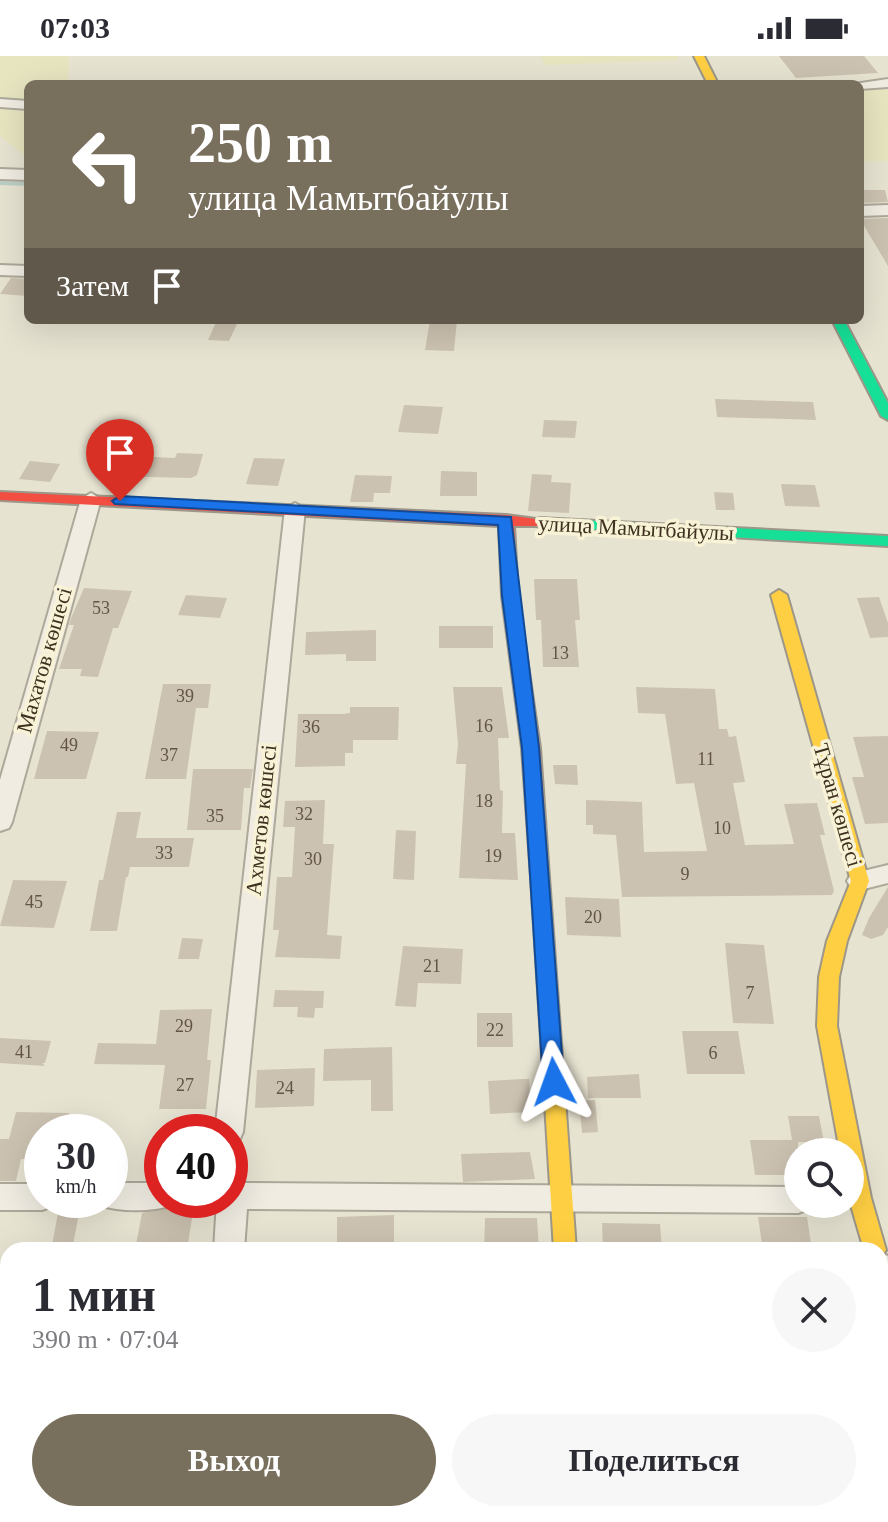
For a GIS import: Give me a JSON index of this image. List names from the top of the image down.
{
  "streets": {
    "main road": ["улица Мамытбайулы", "Тұран көшесі"],
    "street": ["Махатов көшесі", "Ахметов көшесі"]
  },
  "crossings": [
    ["улица Мамытбайулы", "Махатов көшесі"],
    ["улица Мамытбайулы", "Ахметов көшесі"]
  ],
  "house_numbers": [
    "53",
    "13",
    "39",
    "16",
    "36",
    "49",
    "37",
    "11",
    "18",
    "32",
    "35",
    "10",
    "33",
    "19",
    "30",
    "9",
    "45",
    "20",
    "21",
    "7",
    "29",
    "22",
    "41",
    "6",
    "27",
    "24"
  ],
  "page": {
    "status": "07:03",
    "turn": ["250 m", "улица Мамытбайулы"],
    "then": "Затем",
    "speed": "30 km/h",
    "limit": "40",
    "heading": ["1 мин", "390 m · 07:04"],
    "buttons": ["Выход", "Поделиться"]
  }
}
